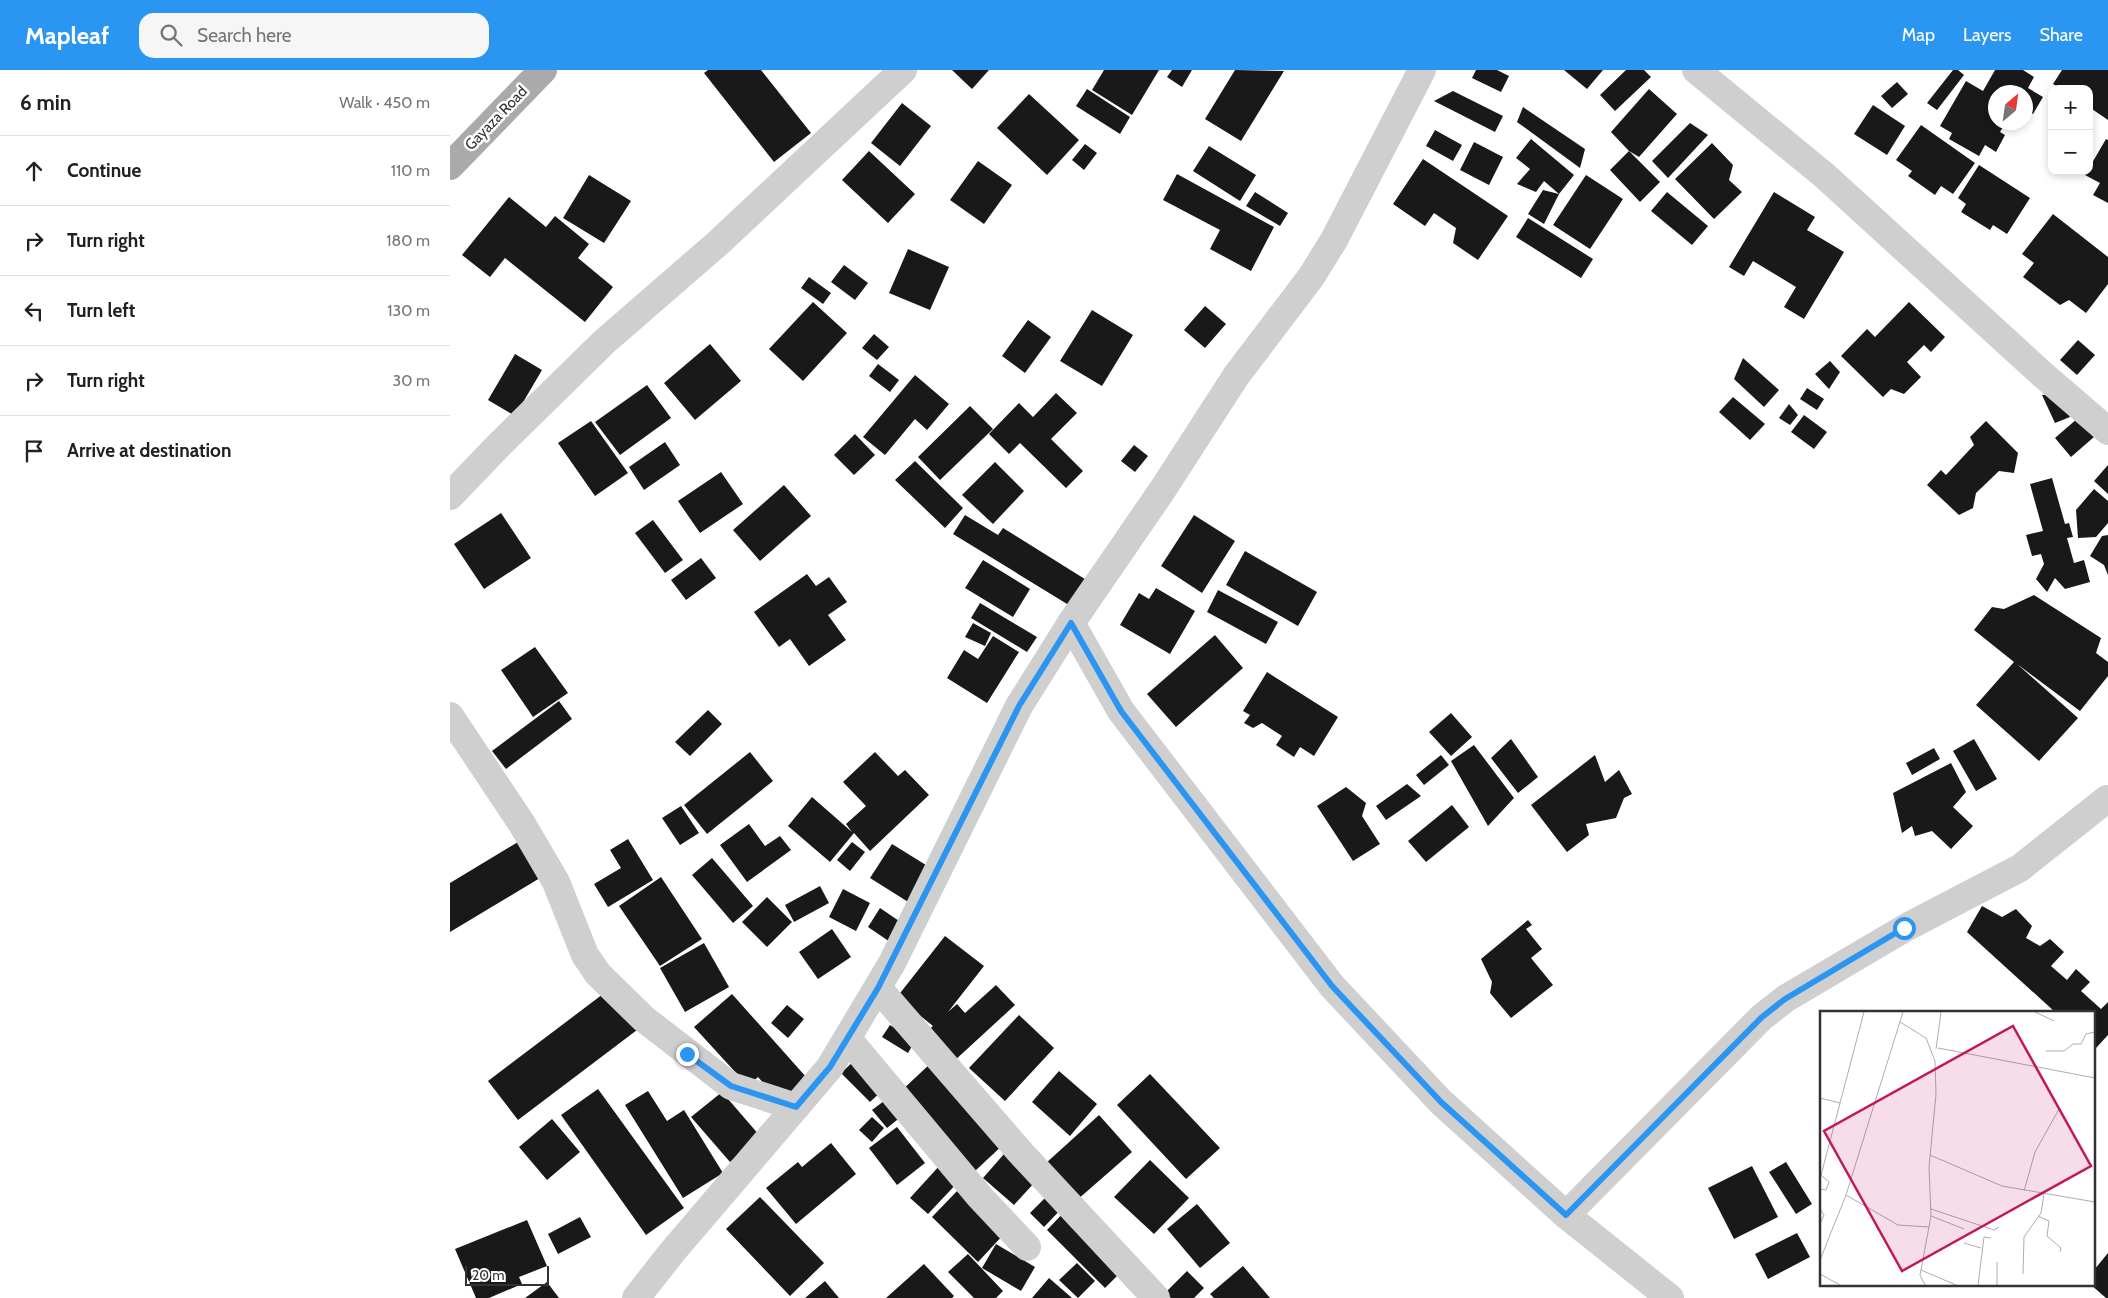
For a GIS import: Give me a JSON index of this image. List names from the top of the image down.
{
  "streets": {
    "main road": ["Gayaza Road"]
  },
  "scale_bar": "20 m",
  "north": "top right",
  "page": {
    "header": "Mapleaf",
    "search": "Search here",
    "nav": ["Map", "Layers", "Share"],
    "heading": ["6 min", "Walk · 450 m"],
    "map_buttons": ["+", "−"],
    "list": [
      ["Continue", "110 m"],
      ["Turn right", "180 m"],
      ["Turn left", "130 m"],
      ["Turn right", "30 m"],
      "Arrive at destination"
    ],
    "scale": "20 m"
  }
}
